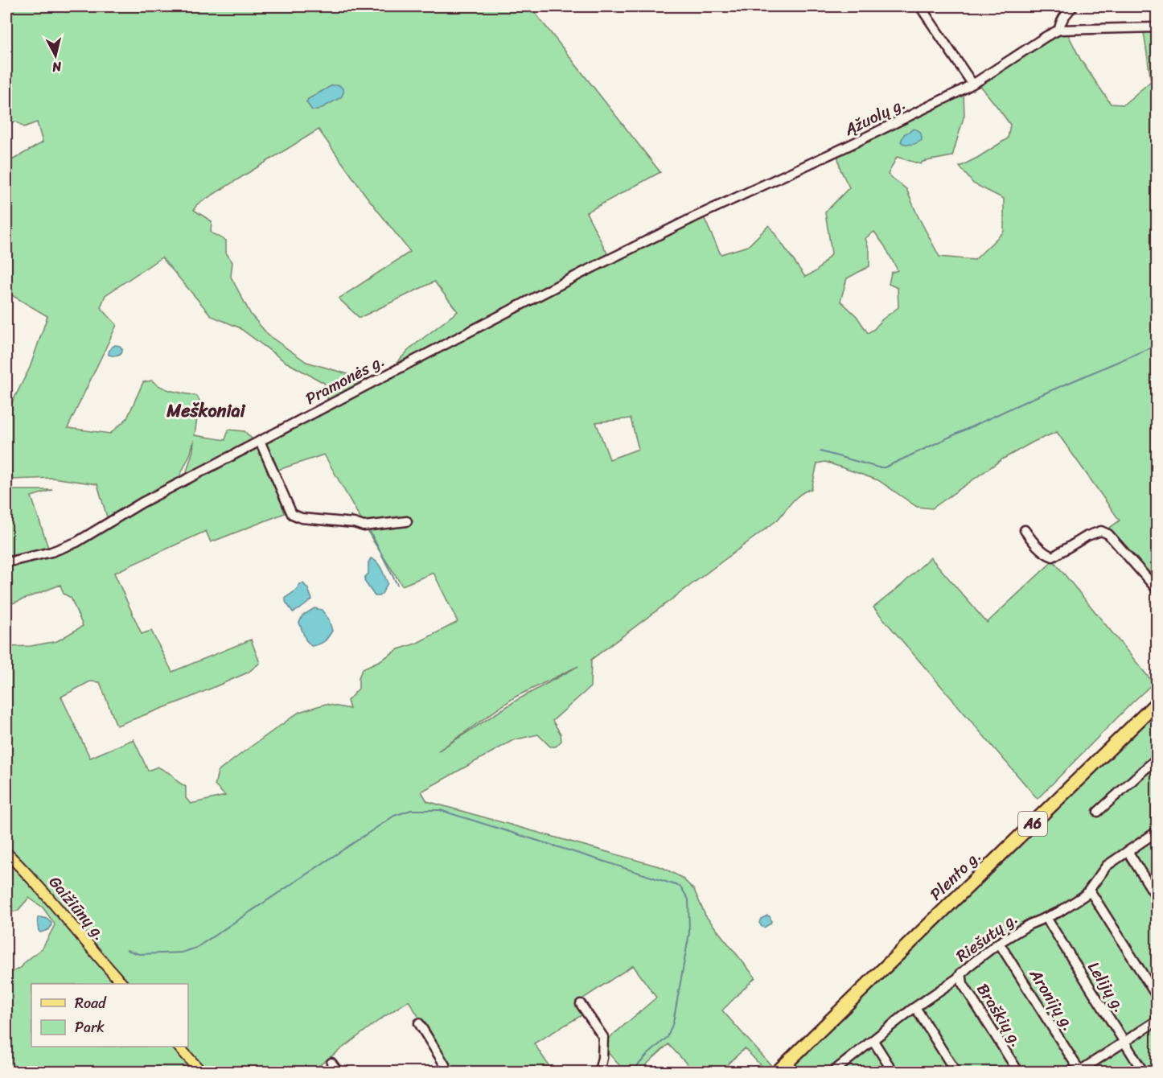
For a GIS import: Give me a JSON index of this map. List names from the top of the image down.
{
  "streets": {
    "highway": ["A6", "Plento g."],
    "main road": ["Gaižiūnų g."],
    "street": [
      "Ąžuolų g.",
      "Pramonės g.",
      "Riešutų g.",
      "Lelijų g.",
      "Aronijų g.",
      "Braškių g."
    ]
  },
  "crossings": [
    ["Ąžuolų g.", "Pramonės g."],
    ["Riešutų g.", "Lelijų g."],
    ["Riešutų g.", "Aronijų g."],
    ["Riešutų g.", "Braškių g."]
  ],
  "districts": ["Meškoniai"],
  "legend": ["Road", "Park"],
  "north": "bottom"
}
